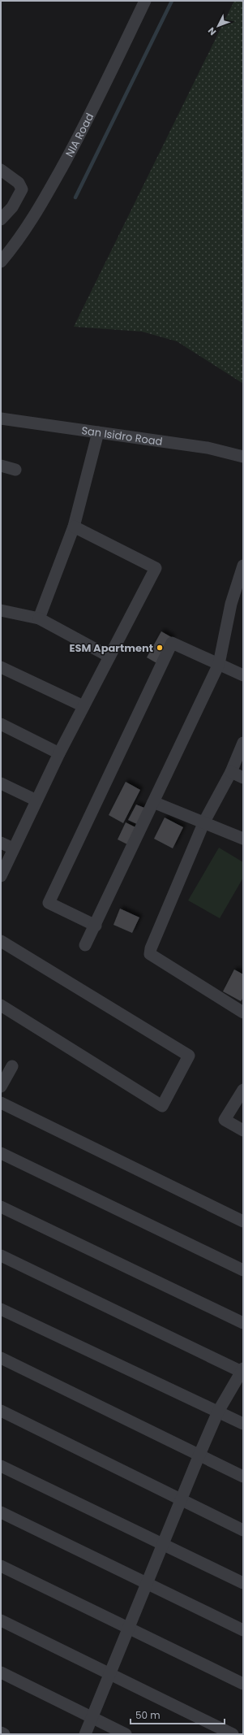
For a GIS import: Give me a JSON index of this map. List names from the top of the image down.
{
  "streets": {
    "street": ["NIA Road", "San Isidro Road"]
  },
  "places": ["ESM Apartment"],
  "scale_bar": "50 m",
  "north": "bottom left"
}
